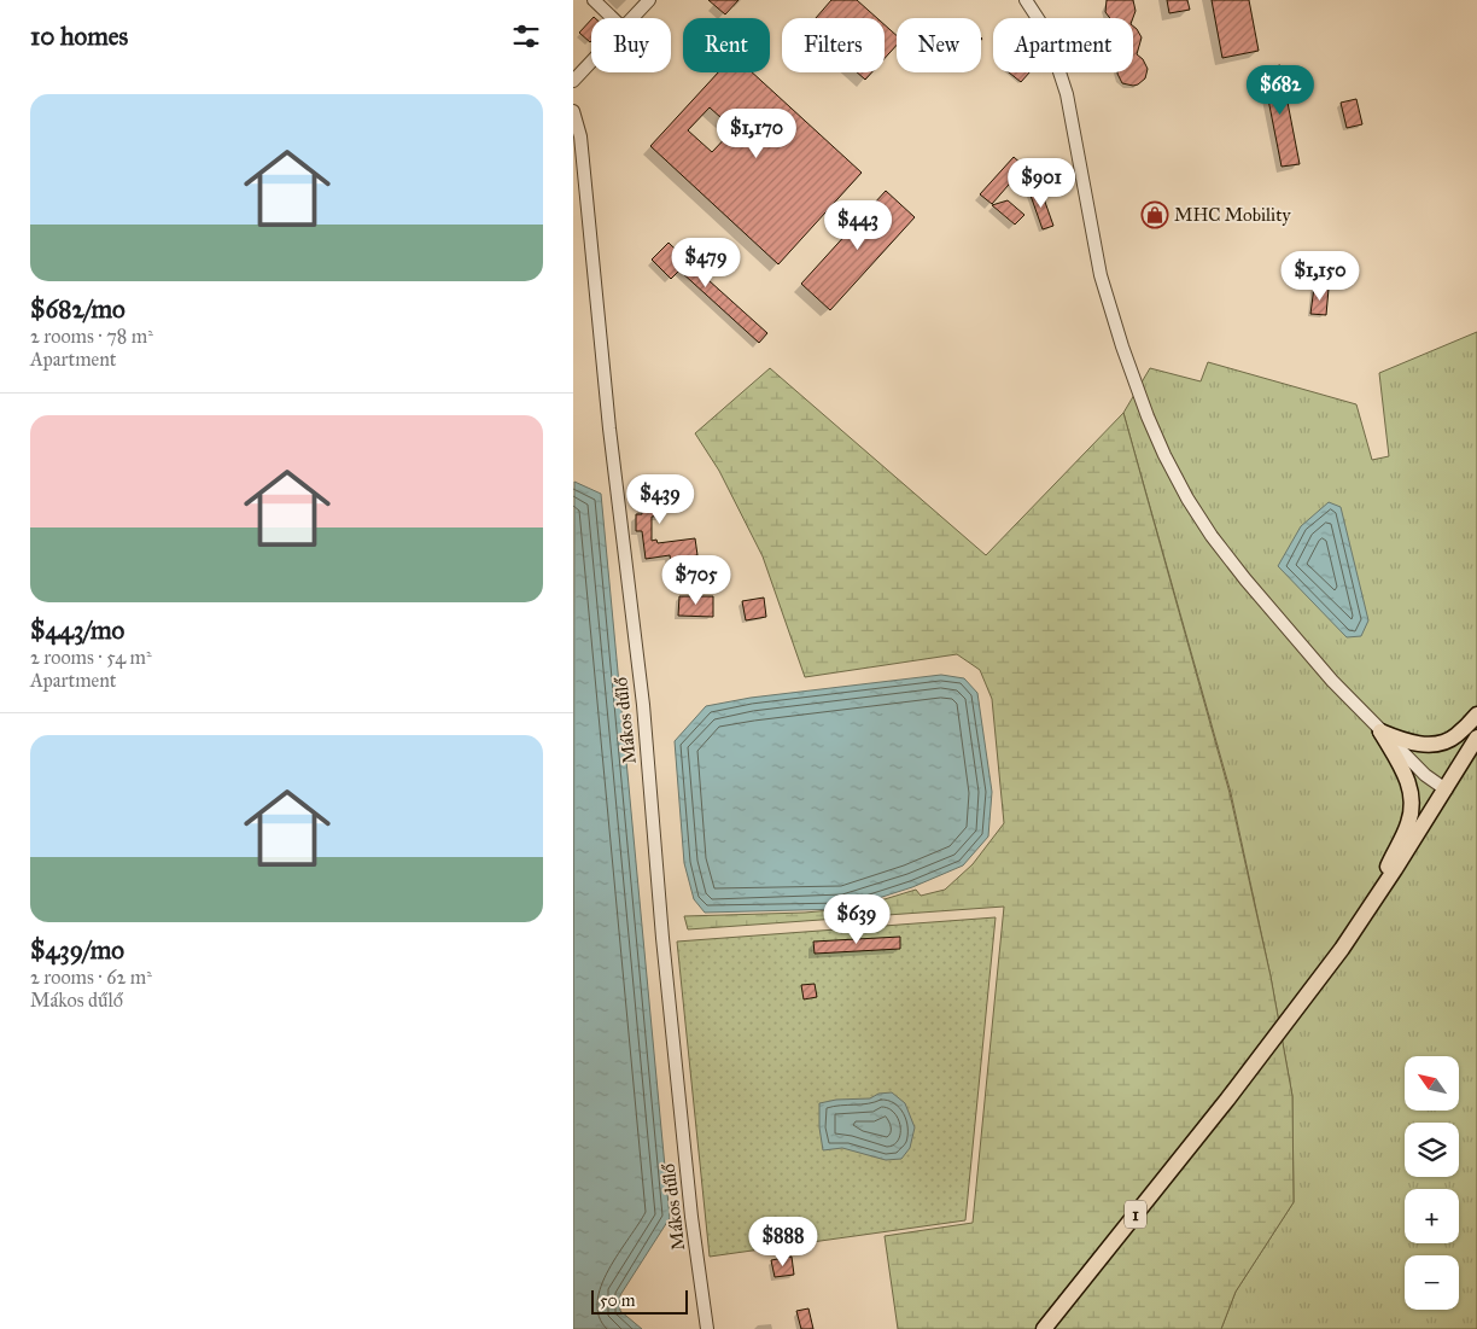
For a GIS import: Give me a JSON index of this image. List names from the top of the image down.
{
  "streets": {
    "main road": ["1"],
    "street": ["Mákos dűlő"]
  },
  "places": {
    "shop": ["MHC Mobility"]
  },
  "scale_bar": "50 m",
  "north": "top left",
  "page": {
    "heading": "10 homes",
    "chip": [
      "Buy",
      "Rent",
      "Filters",
      "New",
      "Apartment"
    ],
    "price": [
      "$682",
      "$1,170",
      "$901",
      "$443",
      "$479",
      "$1,150",
      "$439",
      "$705",
      "$639",
      "$888"
    ],
    "list": [
      {
        "name": "$682/mo",
        "note": "2 rooms · 78 m² · Apartment"
      },
      {
        "name": "$443/mo",
        "note": "2 rooms · 54 m² · Apartment"
      },
      {
        "name": "$439/mo",
        "note": "2 rooms · 62 m² · Mákos dűlő"
      }
    ],
    "map_buttons": ["+", "−"],
    "scale": "50 m"
  }
}
